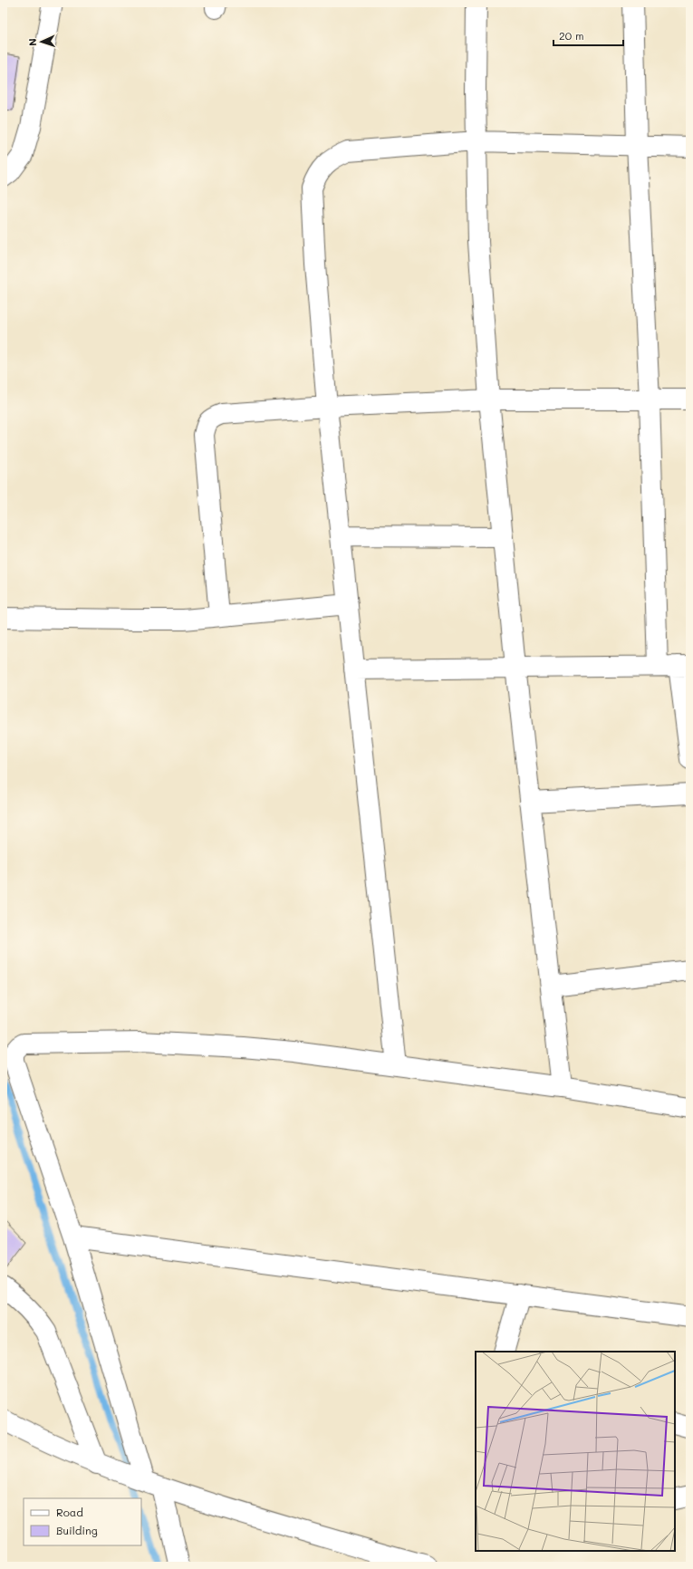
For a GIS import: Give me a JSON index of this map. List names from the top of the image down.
{
  "legend": ["Road", "Building"],
  "scale_bar": "20 m",
  "north": "left"
}
